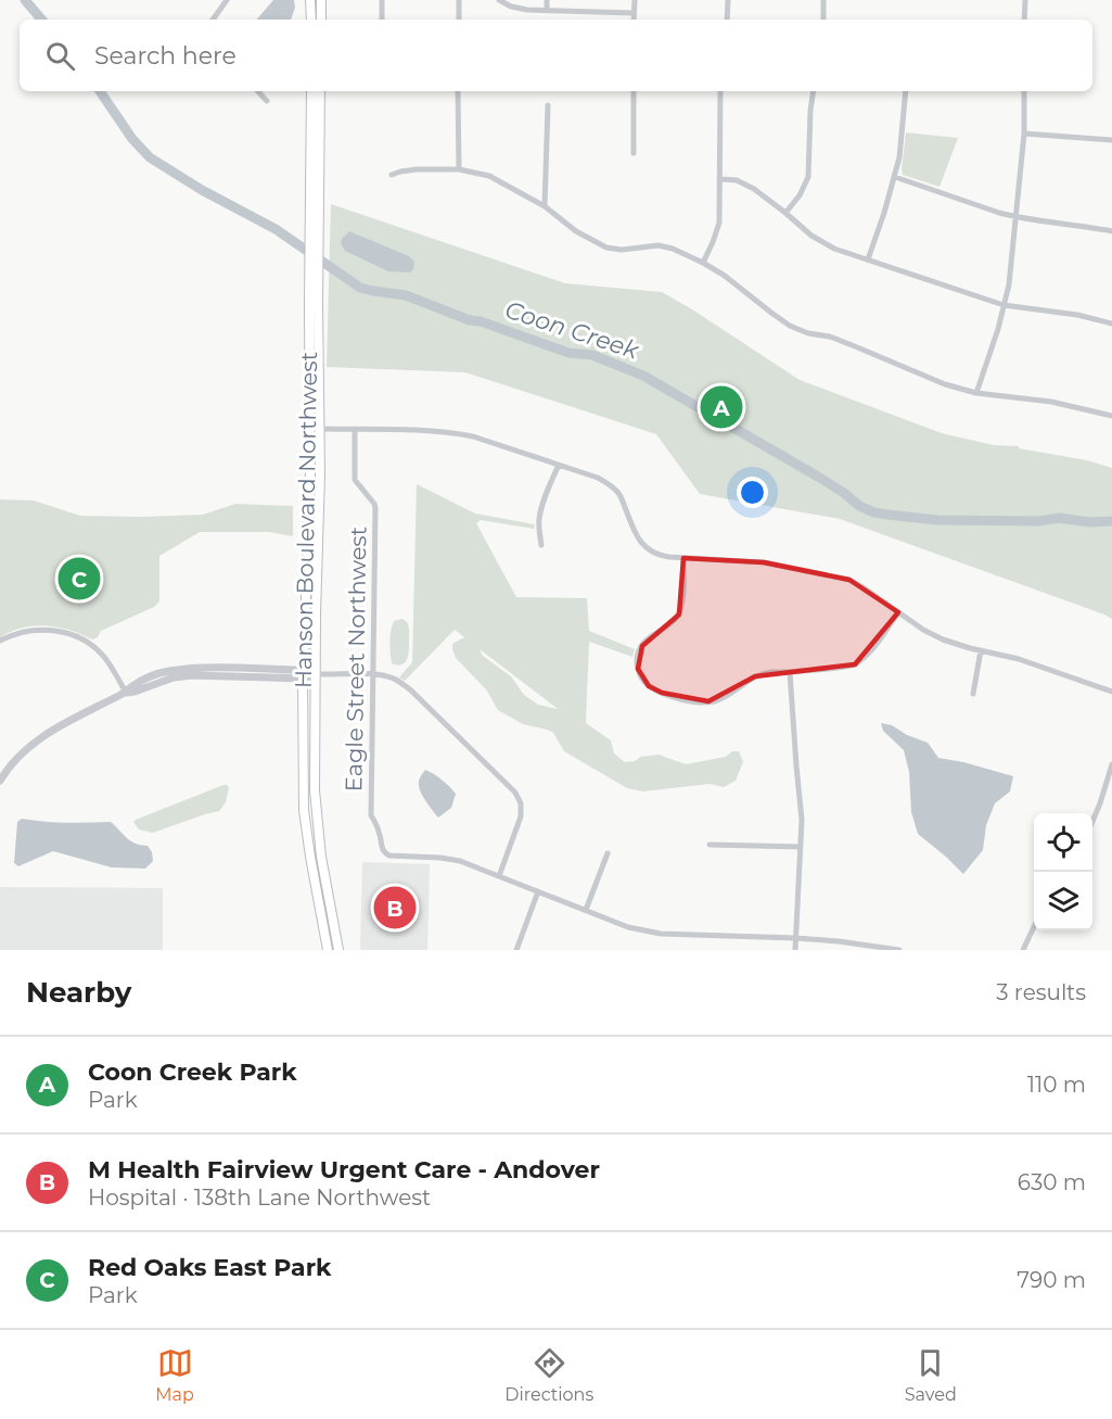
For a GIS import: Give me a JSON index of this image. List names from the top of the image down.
{
  "streets": {
    "main road": ["Hanson Boulevard Northwest"],
    "street": ["Eagle Street Northwest"]
  },
  "water": ["Coon Creek"],
  "page": {
    "search": "Search here",
    "pins": ["A", "C", "B"],
    "heading": ["Nearby", "3 results"],
    "list": [
      {
        "mark": "A",
        "name": "Coon Creek Park",
        "note": "Park",
        "value": "110 m"
      },
      {
        "mark": "B",
        "name": "M Health Fairview Urgent Care - Andover",
        "note": "Hospital · 138th Lane Northwest",
        "value": "630 m"
      },
      {
        "mark": "C",
        "name": "Red Oaks East Park",
        "note": "Park",
        "value": "790 m"
      }
    ],
    "nav": ["Map", "Directions", "Saved"]
  }
}
